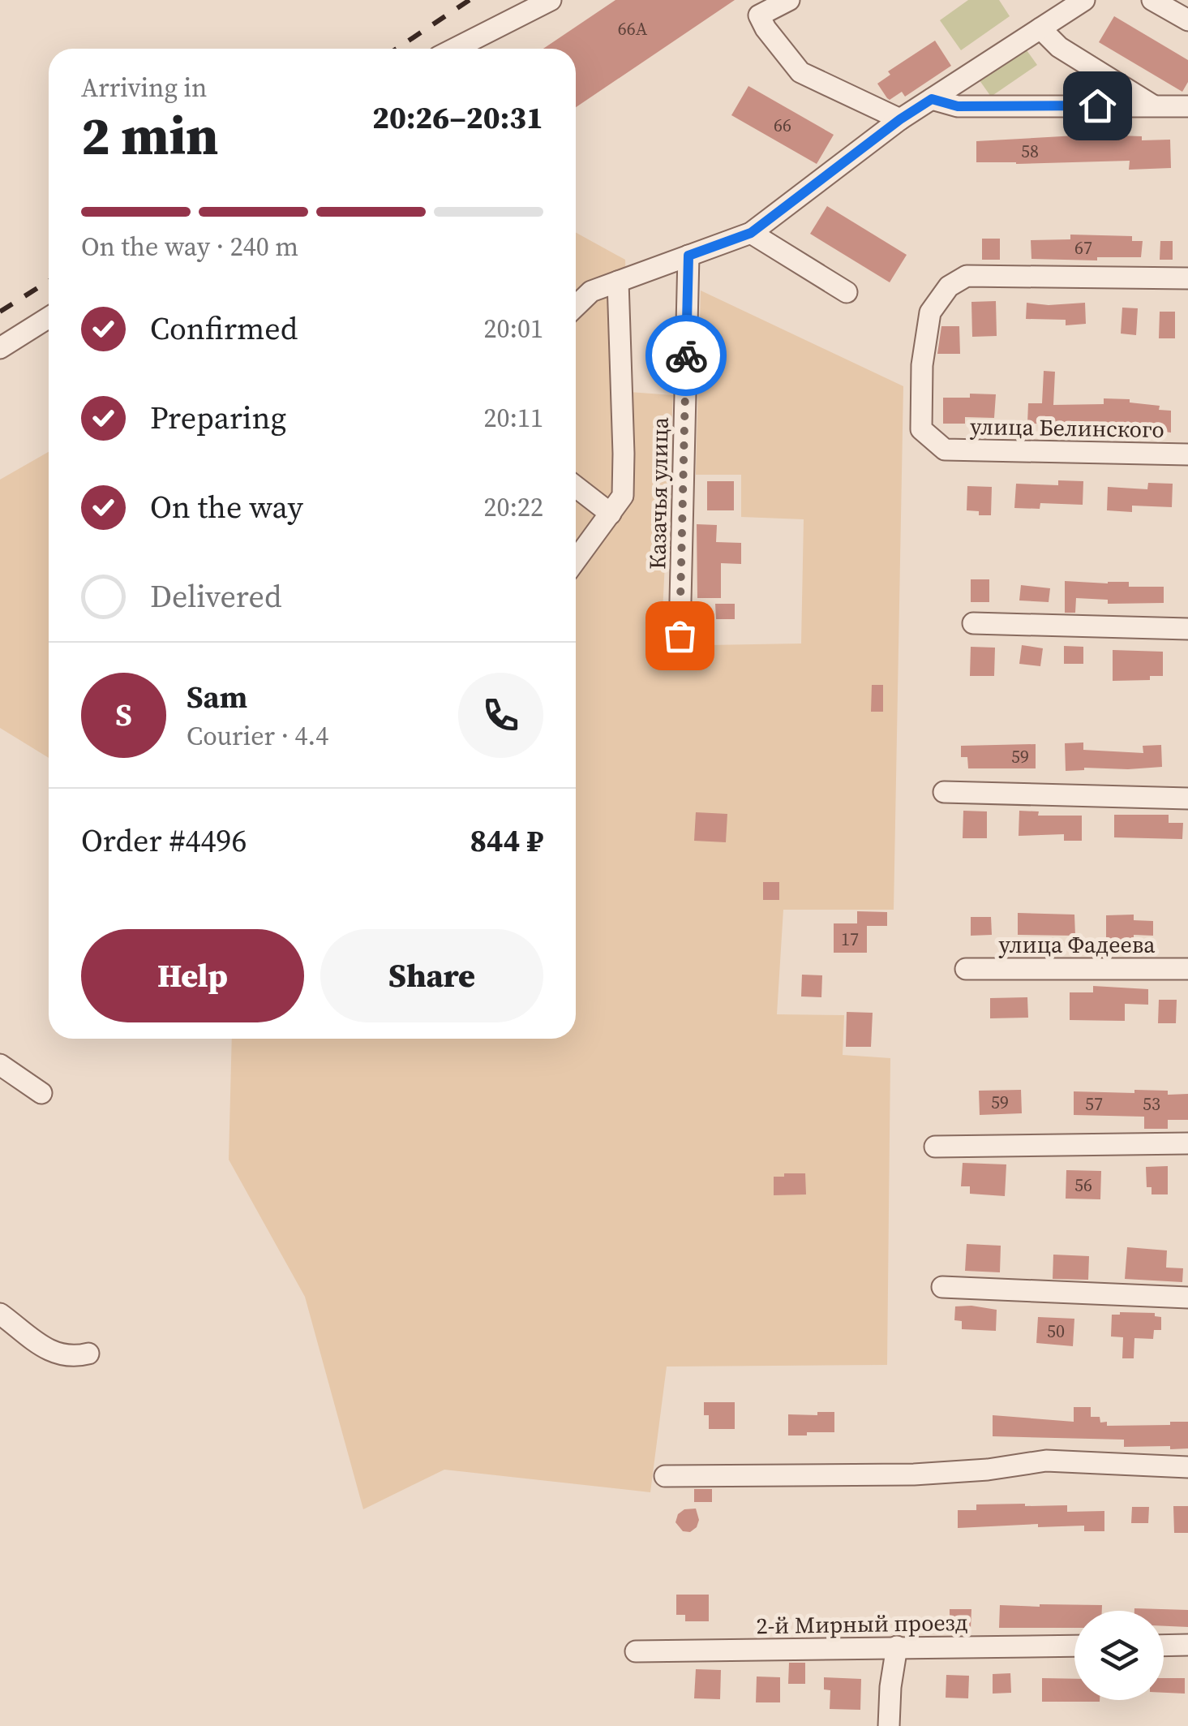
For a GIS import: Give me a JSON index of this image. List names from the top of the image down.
{
  "streets": {
    "street": [
      "улица Белинского",
      "Казачья улица",
      "улица Фадеева",
      "2-й Мирный проезд"
    ]
  },
  "house_numbers": [
    "66А",
    "66",
    "58",
    "67",
    "59",
    "17",
    "59",
    "57",
    "53",
    "56",
    "50"
  ],
  "page": {
    "heading": ["2 min", "Arriving in", "20:26–20:31"],
    "panel": [
      "Sam",
      "Courier · 4.4",
      "Order #4496",
      "844 ₽"
    ],
    "bar": "On the way · 240 m",
    "list": [
      ["Confirmed", "20:01"],
      ["Preparing", "20:11"],
      ["On the way", "20:22"],
      "Delivered"
    ],
    "round": "S",
    "buttons": ["Help", "Share"]
  }
}
